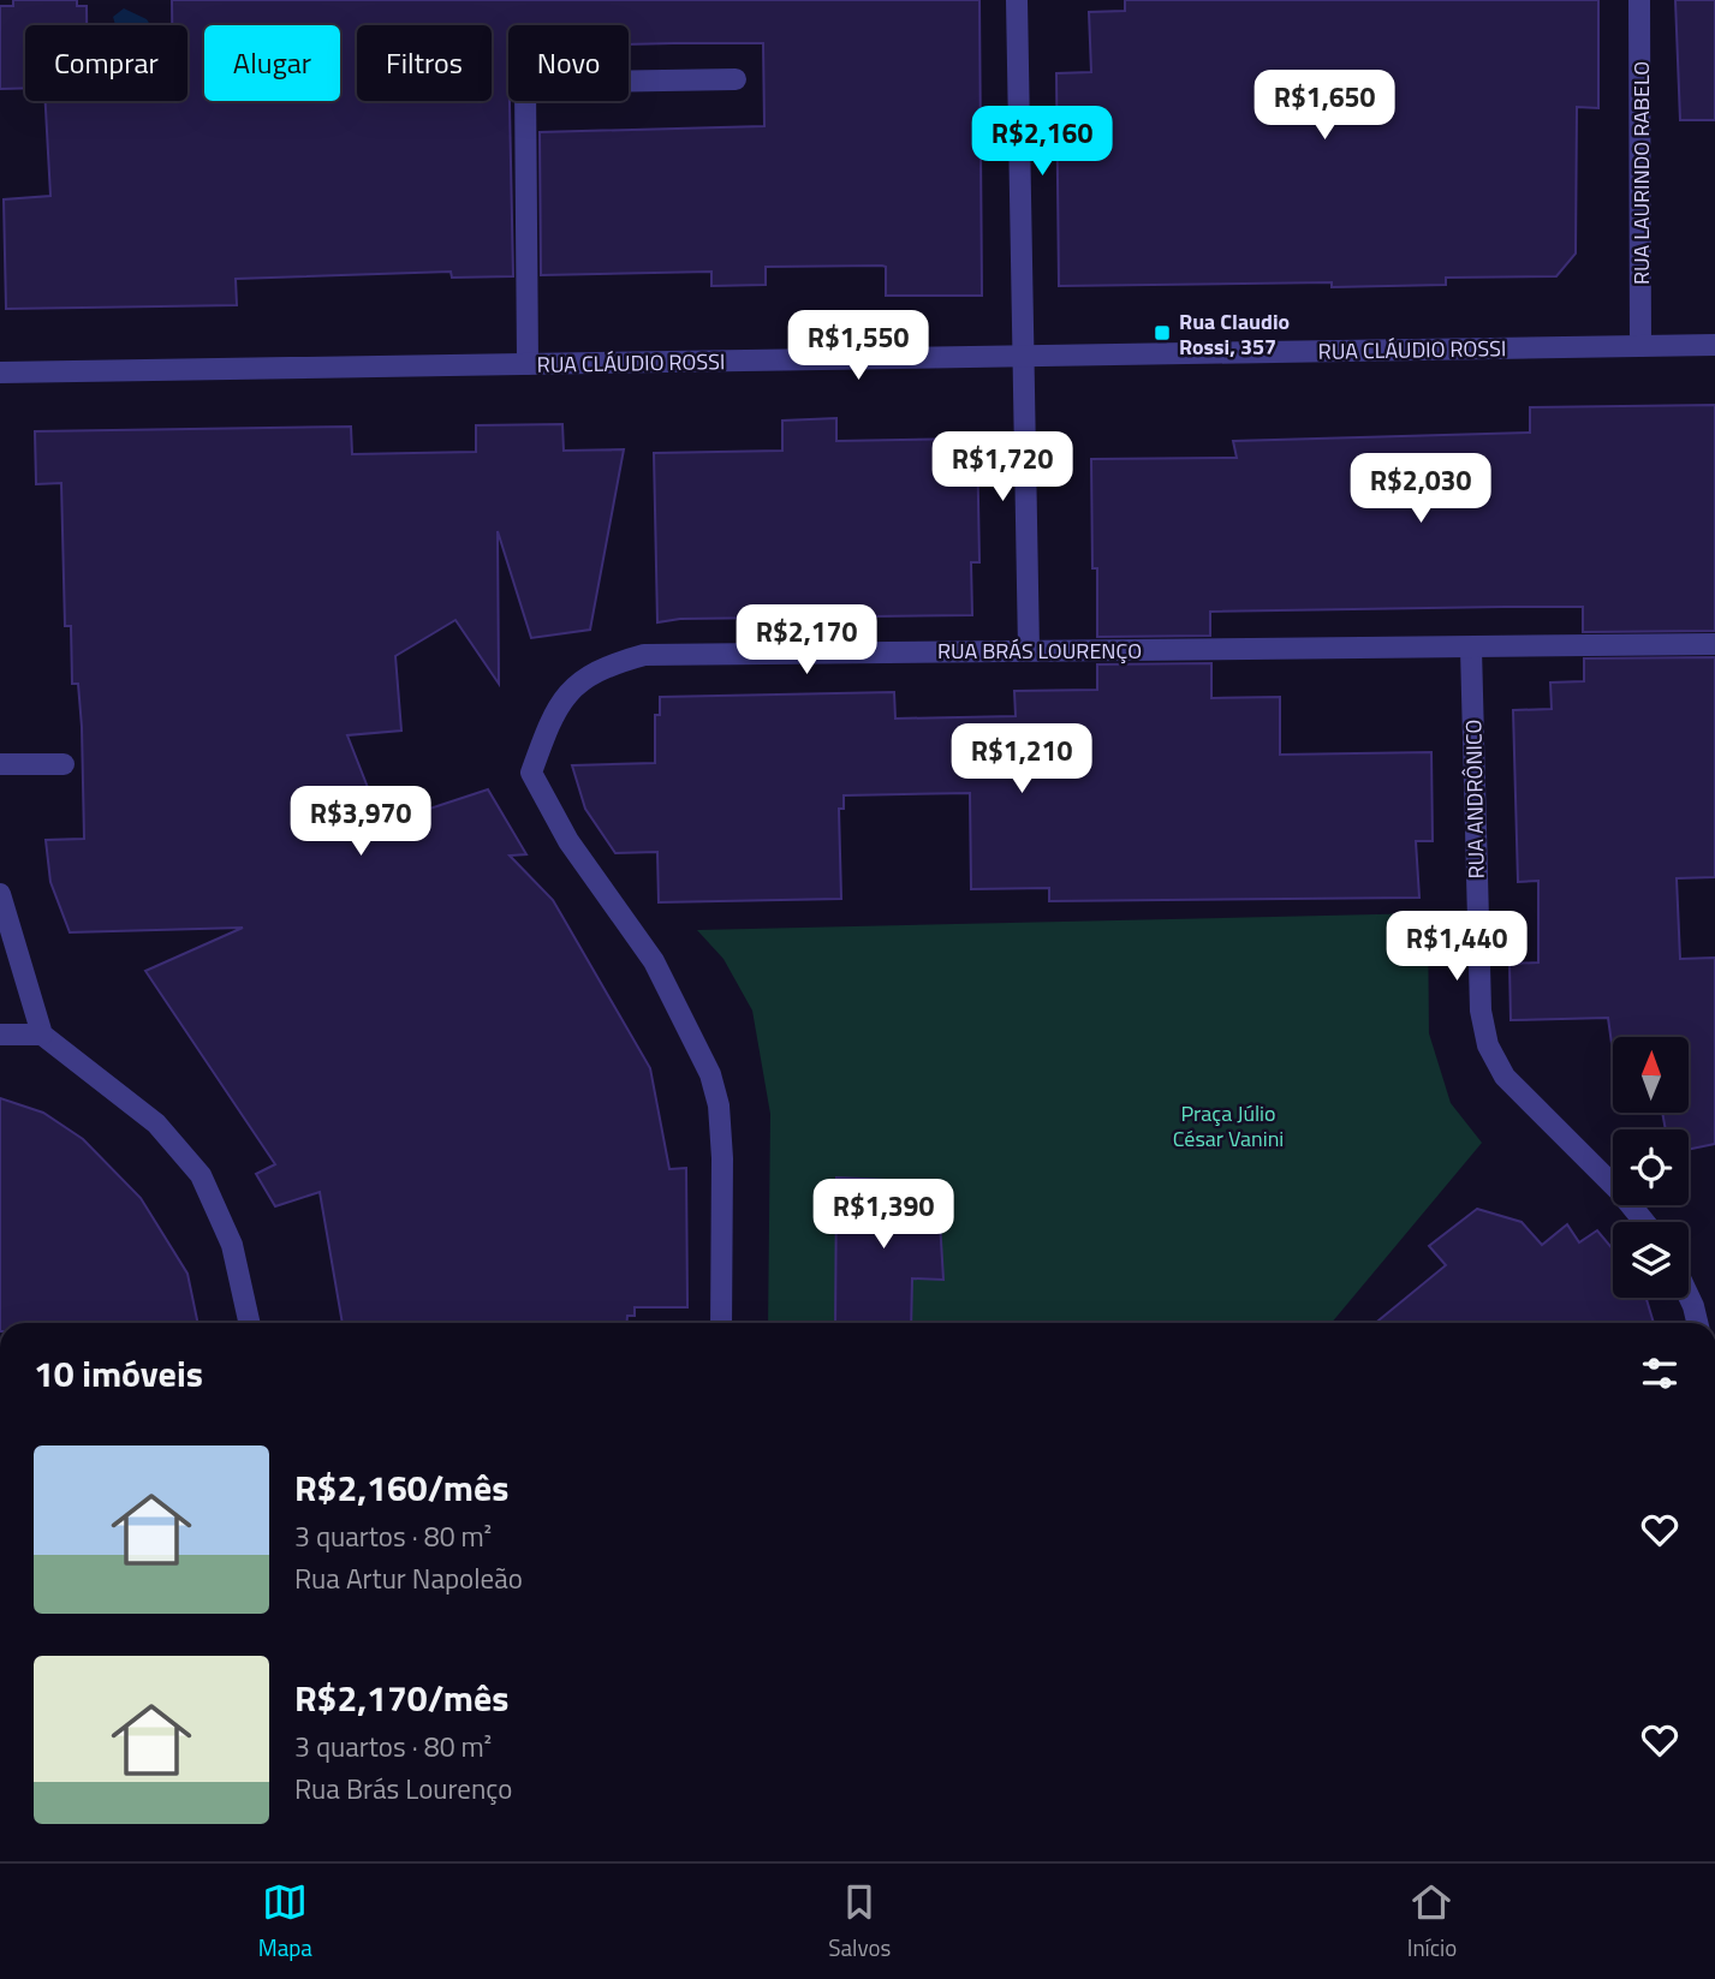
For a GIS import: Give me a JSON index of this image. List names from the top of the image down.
{
  "streets": {
    "street": [
      "RUA LAURINDO RABELO",
      "RUA CLÁUDIO ROSSI",
      "RUA BRÁS LOURENÇO",
      "RUA ANDRÔNICO"
    ]
  },
  "crossings": [
    ["RUA LAURINDO RABELO", "RUA CLÁUDIO ROSSI"],
    ["RUA BRÁS LOURENÇO", "RUA ANDRÔNICO"]
  ],
  "parks": ["Praça Júlio César Vanini"],
  "places": {
    "transit": ["Rua Claudio Rossi, 357"]
  },
  "north": "top",
  "page": {
    "chip": [
      "Comprar",
      "Alugar",
      "Filtros",
      "Novo"
    ],
    "price": [
      "R$1,650",
      "R$2,160",
      "R$1,550",
      "R$1,720",
      "R$2,030",
      "R$2,170",
      "R$1,210",
      "R$3,970",
      "R$1,440",
      "R$1,390"
    ],
    "heading": "10 imóveis",
    "list": [
      {
        "name": "R$2,160/mês",
        "note": "3 quartos · 80 m² · Rua Artur Napoleão"
      },
      {
        "name": "R$2,170/mês",
        "note": "3 quartos · 80 m² · Rua Brás Lourenço"
      }
    ],
    "tabs": ["Mapa", "Salvos", "Início"]
  }
}
